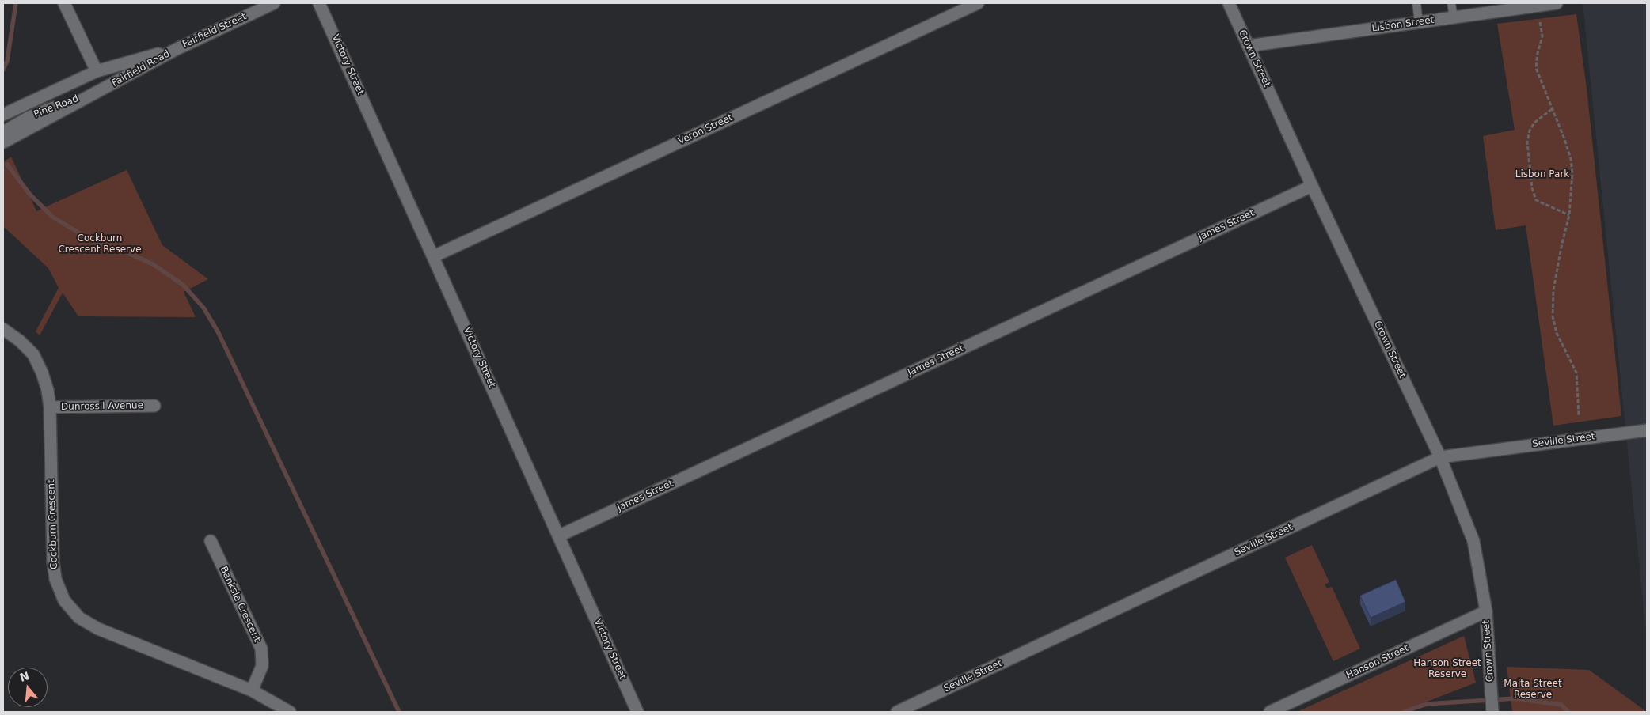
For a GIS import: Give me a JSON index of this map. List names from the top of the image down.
{
  "streets": {
    "street": [
      "Lisbon Street",
      "Fairfield Street",
      "Crown Street",
      "Victory Street",
      "Fairfield Road",
      "Pine Road",
      "Veron Street",
      "James Street",
      "Dunrossil Avenue",
      "Seville Street",
      "Cockburn Crescent",
      "Banksia Crescent",
      "Hanson Street"
    ]
  },
  "crossings": [
    ["Lisbon Street", "Crown Street"],
    ["Fairfield Street", "Fairfield Road"],
    ["Crown Street", "James Street"],
    ["Crown Street", "Seville Street"],
    ["Crown Street", "Hanson Street"],
    ["Victory Street", "Veron Street"],
    ["Victory Street", "James Street"],
    ["Fairfield Road", "Pine Road"],
    ["Dunrossil Avenue", "Cockburn Crescent"],
    ["Cockburn Crescent", "Banksia Crescent"]
  ],
  "parks": [
    "Lisbon Park",
    "Cockburn Crescent Reserve",
    "Hanson Street Reserve",
    "Malta Street Reserve"
  ],
  "north": "top"
}
